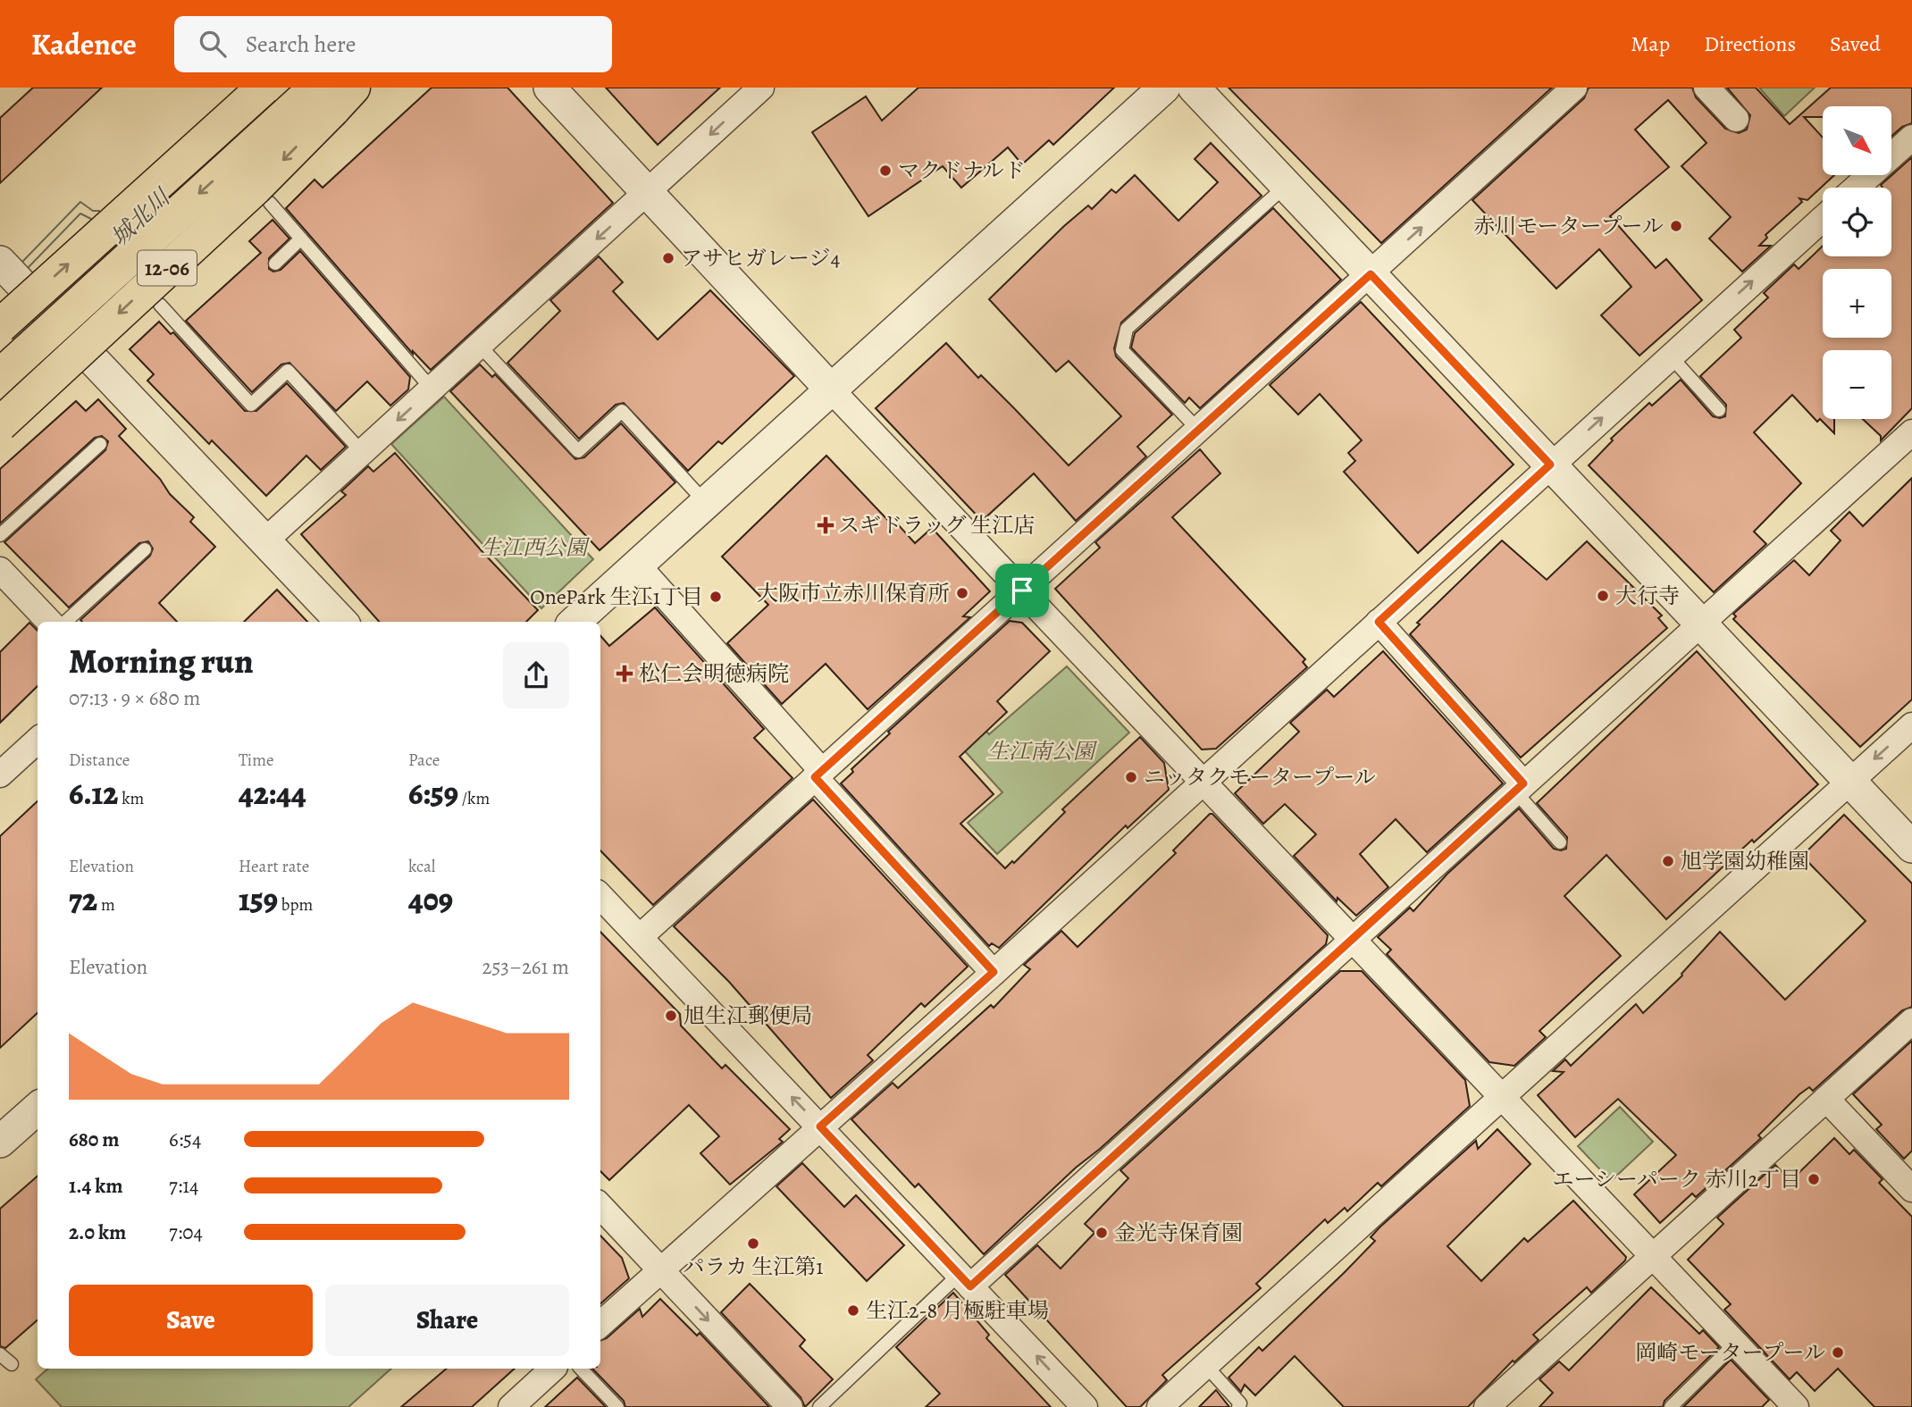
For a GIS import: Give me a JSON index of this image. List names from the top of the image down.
{
  "streets": {
    "highway": ["12-06"]
  },
  "water": ["城北川"],
  "parks": ["生江西公園", "生江南公園"],
  "places": {
    "other": [
      "マクドナルド",
      "赤川モータープール",
      "アサヒガレージ4",
      "大阪市立赤川保育所",
      "大行寺",
      "OnePark 生江1丁目",
      "ニッタクモータープール",
      "旭学園幼稚園",
      "旭生江郵便局",
      "エーシーパーク 赤川2丁目",
      "金光寺保育園",
      "パラカ 生江第1",
      "生江2-8 月極駐車場",
      "岡崎モータープール"
    ],
    "health": ["スギドラッグ 生江店", "松仁会明徳病院"]
  },
  "north": "bottom right",
  "page": {
    "header": "Kadence",
    "search": "Search here",
    "nav": ["Map", "Directions", "Saved"],
    "map_buttons": ["+", "−"],
    "heading": ["Morning run", "07:13 · 9 × 680 m"],
    "stats": [
      ["Distance", "6.12 km"],
      ["Time", "42:44"],
      ["Pace", "6:59 /km"],
      ["Elevation", "72 m"],
      ["Heart rate", "159 bpm"],
      ["kcal", "409"]
    ],
    "chart": ["Elevation", "253–261 m"],
    "list": [
      {
        "name": "680 m",
        "note": "6:54"
      },
      {
        "name": "1.4 km",
        "note": "7:14"
      },
      {
        "name": "2.0 km",
        "note": "7:04"
      }
    ],
    "buttons": ["Save", "Share"]
  }
}
